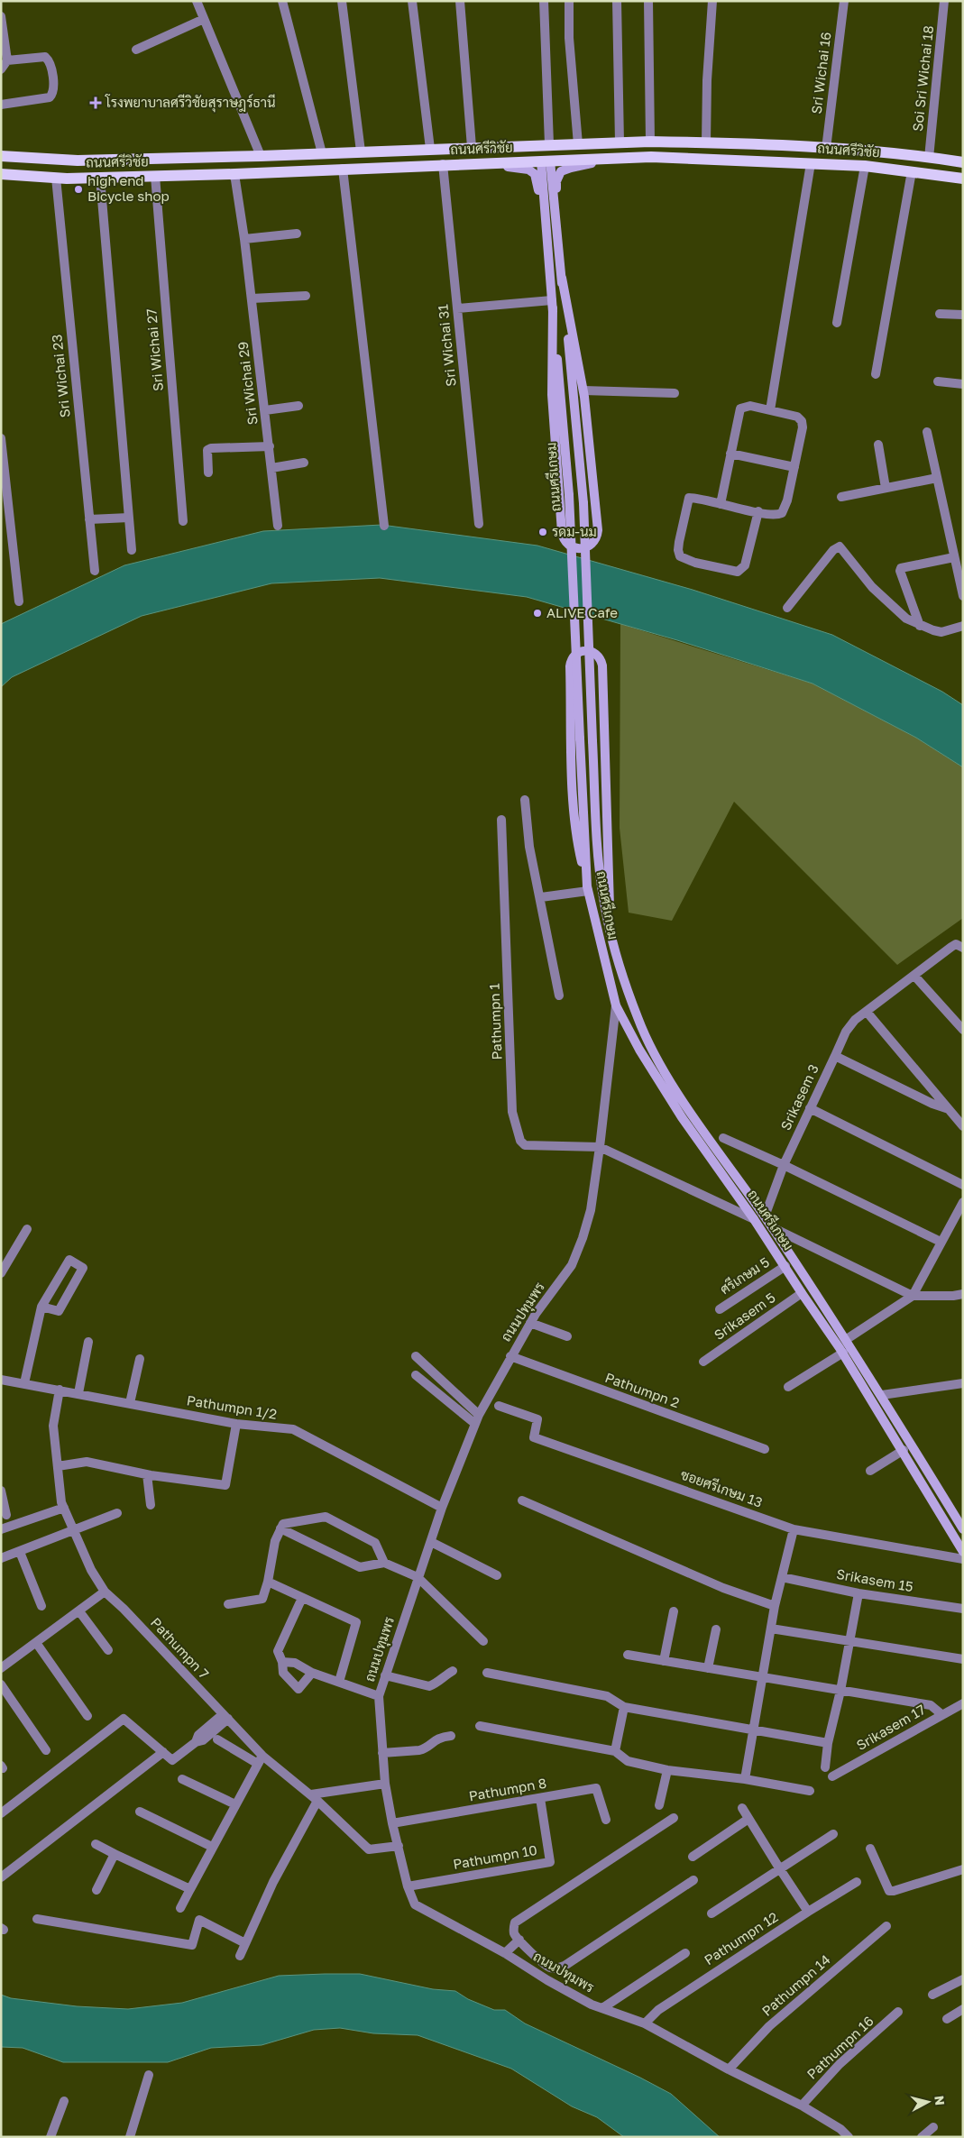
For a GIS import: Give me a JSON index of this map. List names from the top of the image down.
{
  "streets": {
    "main road": ["ถนนศรีวิชัย", "ถนนศรีเกษม"],
    "street": [
      "Sri Wichai 16",
      "Soi Sri Wichai 18",
      "Sri Wichai 31",
      "Sri Wichai 27",
      "Sri Wichai 23",
      "Sri Wichai 29",
      "Pathumpn 1",
      "Srikasem 3",
      "ศรีเกษม 5",
      "ถนนปทุมพร",
      "Srikasem 5",
      "Pathumpn 2",
      "Pathumpn 1/2",
      "ซอยศรีเกษม 13",
      "Srikasem 15",
      "Pathumpn 7",
      "Srikasem 17",
      "Pathumpn 8",
      "Pathumpn 10",
      "Pathumpn 12",
      "Pathumpn 14",
      "Pathumpn 16"
    ]
  },
  "crossings": [
    ["Sri Wichai 16", "ถนนศรีวิชัย"],
    ["Soi Sri Wichai 18", "ถนนศรีวิชัย"],
    ["ถนนศรีวิชัย", "Sri Wichai 31"],
    ["ถนนศรีวิชัย", "Sri Wichai 27"],
    ["ถนนศรีวิชัย", "Sri Wichai 23"],
    ["ถนนศรีวิชัย", "Sri Wichai 29"],
    ["ถนนศรีวิชัย", "ถนนศรีเกษม"],
    ["ถนนศรีเกษม", "Srikasem 3"],
    ["ถนนศรีเกษม", "ศรีเกษม 5"],
    ["ถนนศรีเกษม", "ถนนปทุมพร"],
    ["ถนนศรีเกษม", "Srikasem 5"],
    ["Pathumpn 1", "ถนนปทุมพร"],
    ["ถนนปทุมพร", "Pathumpn 2"],
    ["ถนนปทุมพร", "Pathumpn 1/2"],
    ["ถนนปทุมพร", "Pathumpn 7"],
    ["ถนนปทุมพร", "Pathumpn 8"],
    ["ถนนปทุมพร", "Pathumpn 10"],
    ["ถนนปทุมพร", "Pathumpn 12"],
    ["ถนนปทุมพร", "Pathumpn 14"],
    ["ถนนปทุมพร", "Pathumpn 16"],
    ["Pathumpn 1/2", "Pathumpn 7"],
    ["Pathumpn 8", "Pathumpn 10"]
  ],
  "places": {
    "health": ["โรงพยาบาลศรีวิชัยสุราษฎร์ธานี"],
    "other": ["high end Bicycle shop", "รดม-นม", "ALIVE Cafe"]
  },
  "north": "right"
}
